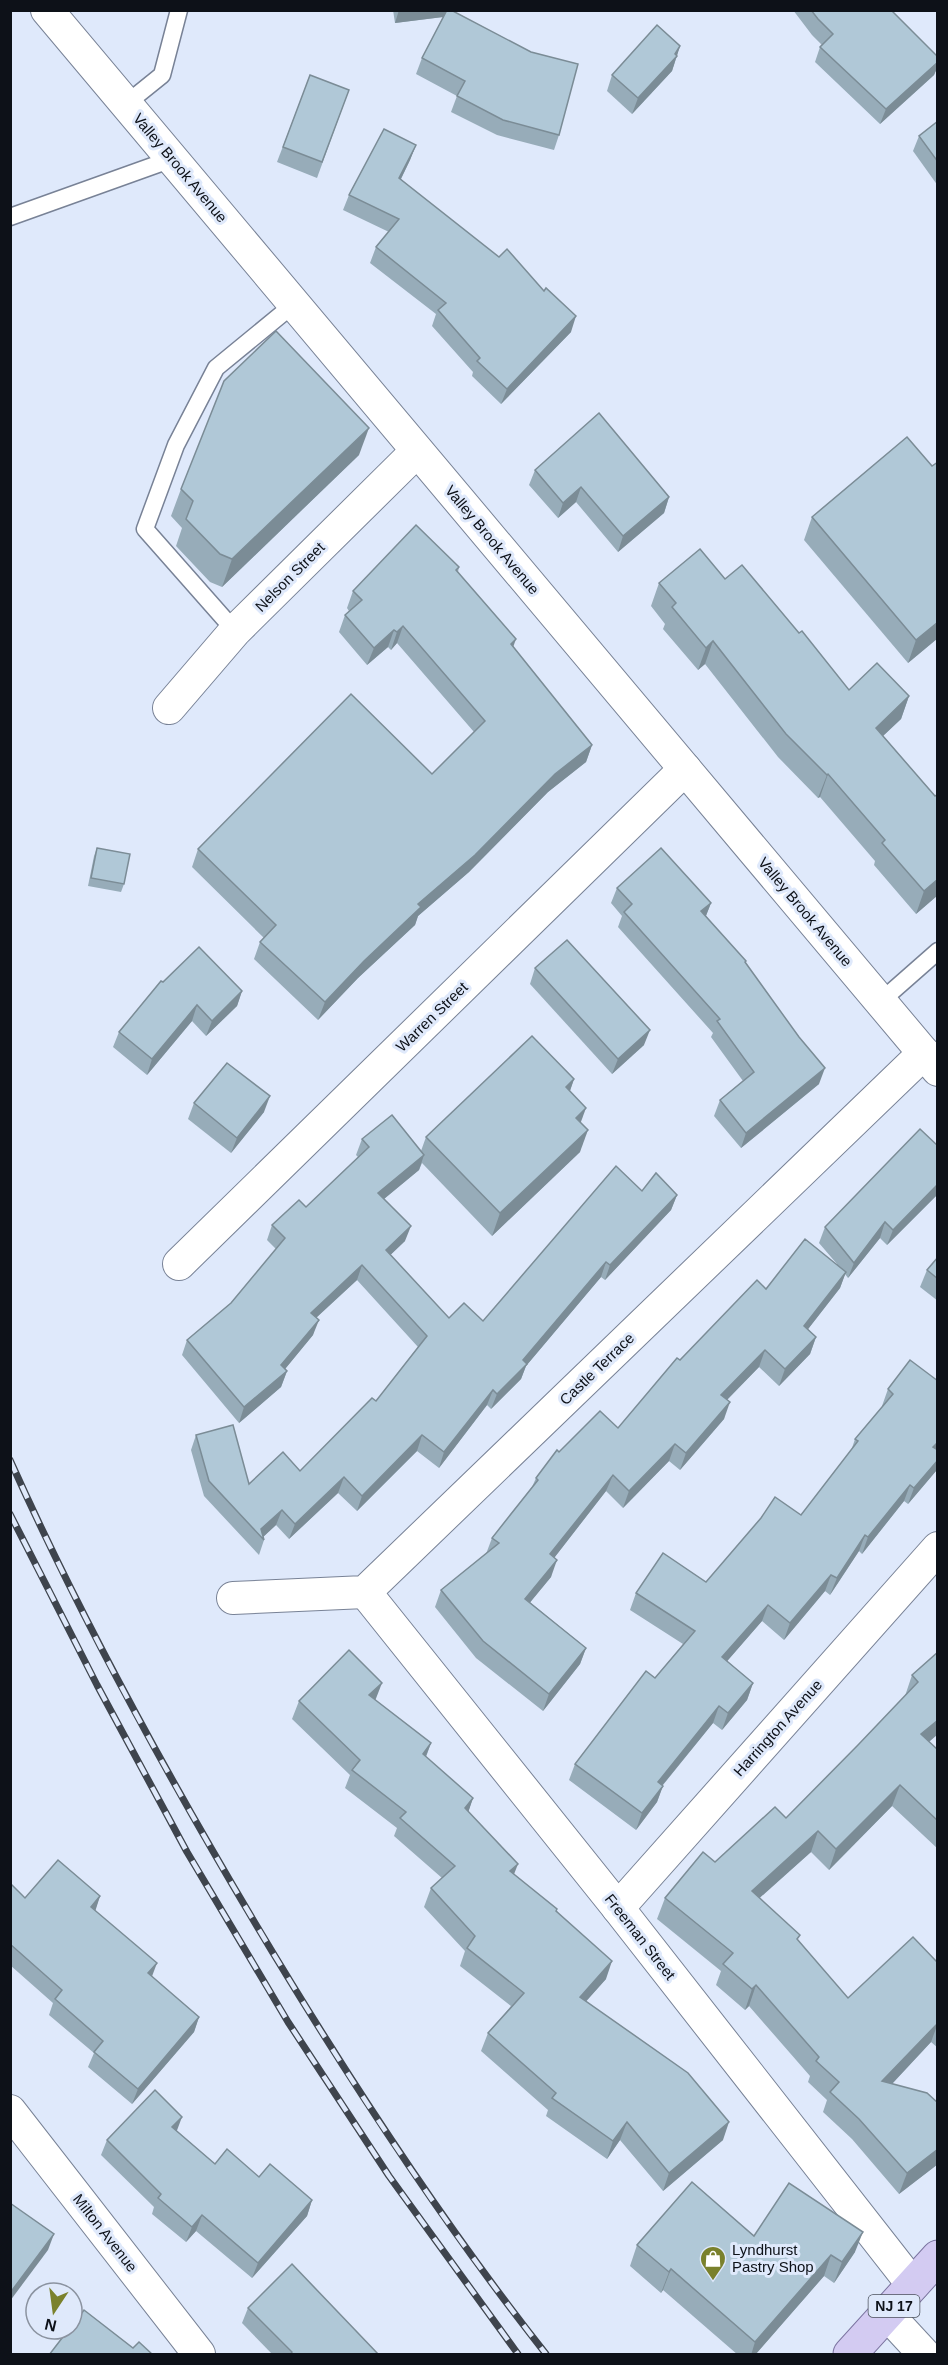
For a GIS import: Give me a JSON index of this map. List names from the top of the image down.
{
  "streets": {
    "main road": ["NJ 17"],
    "street": [
      "Valley Brook Avenue",
      "Nelson Street",
      "Warren Street",
      "Castle Terrace",
      "Harrington Avenue",
      "Freeman Street",
      "Milton Avenue"
    ]
  },
  "crossings": [
    ["Valley Brook Avenue", "Nelson Street"],
    ["Valley Brook Avenue", "Warren Street"],
    ["Valley Brook Avenue", "Castle Terrace"],
    ["Castle Terrace", "Freeman Street"],
    ["Harrington Avenue", "Freeman Street"],
    ["Freeman Street", "NJ 17"]
  ],
  "places": {
    "shop": ["Lyndhurst Pastry Shop"]
  },
  "north": "bottom"
}
